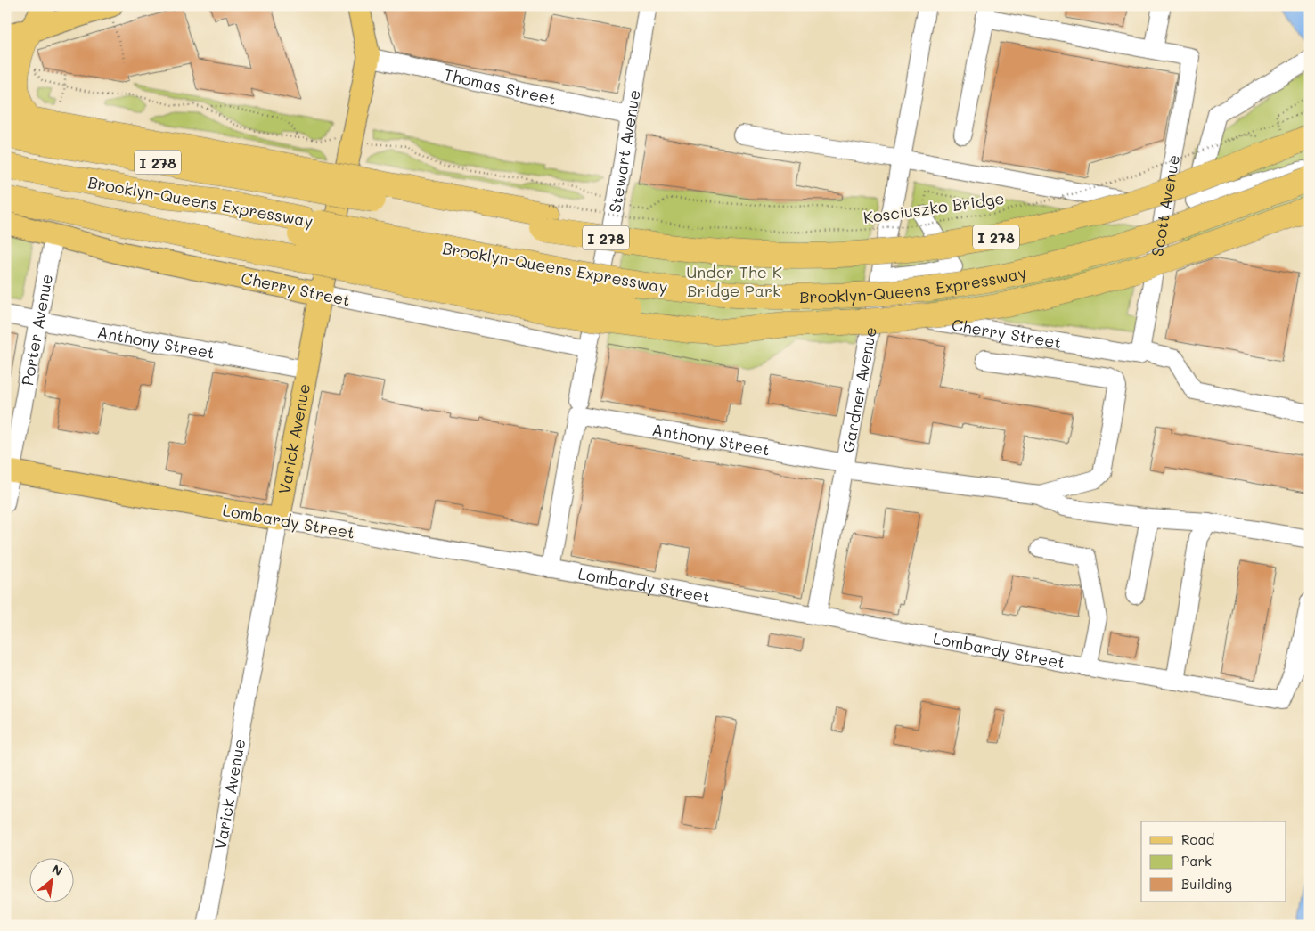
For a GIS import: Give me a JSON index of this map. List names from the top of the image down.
{
  "streets": {
    "highway": ["I 278", "Brooklyn-Queens Expressway"],
    "main road": ["Cherry Street", "Varick Avenue", "Lombardy Street"],
    "street": [
      "Thomas Street",
      "Stewart Avenue",
      "Scott Avenue",
      "Porter Avenue",
      "Anthony Street",
      "Gardner Avenue"
    ],
    "path": ["Kosciuszko Bridge"]
  },
  "crossings": [
    ["Thomas Street", "Stewart Avenue"],
    ["Thomas Street", "Varick Avenue"],
    ["Stewart Avenue", "Cherry Street"],
    ["Stewart Avenue", "Anthony Street"],
    ["Stewart Avenue", "Lombardy Street"],
    ["I 278", "Brooklyn-Queens Expressway"],
    ["Brooklyn-Queens Expressway", "Kosciuszko Bridge"],
    ["Scott Avenue", "Cherry Street"],
    ["Cherry Street", "Porter Avenue"],
    ["Cherry Street", "Gardner Avenue"],
    ["Cherry Street", "Varick Avenue"],
    ["Porter Avenue", "Anthony Street"],
    ["Porter Avenue", "Lombardy Street"],
    ["Anthony Street", "Gardner Avenue"],
    ["Anthony Street", "Varick Avenue"],
    ["Gardner Avenue", "Lombardy Street"],
    ["Varick Avenue", "Lombardy Street"]
  ],
  "parks": ["Under The K Bridge Park"],
  "legend": ["Road", "Park", "Building"],
  "north": "top right"
}
